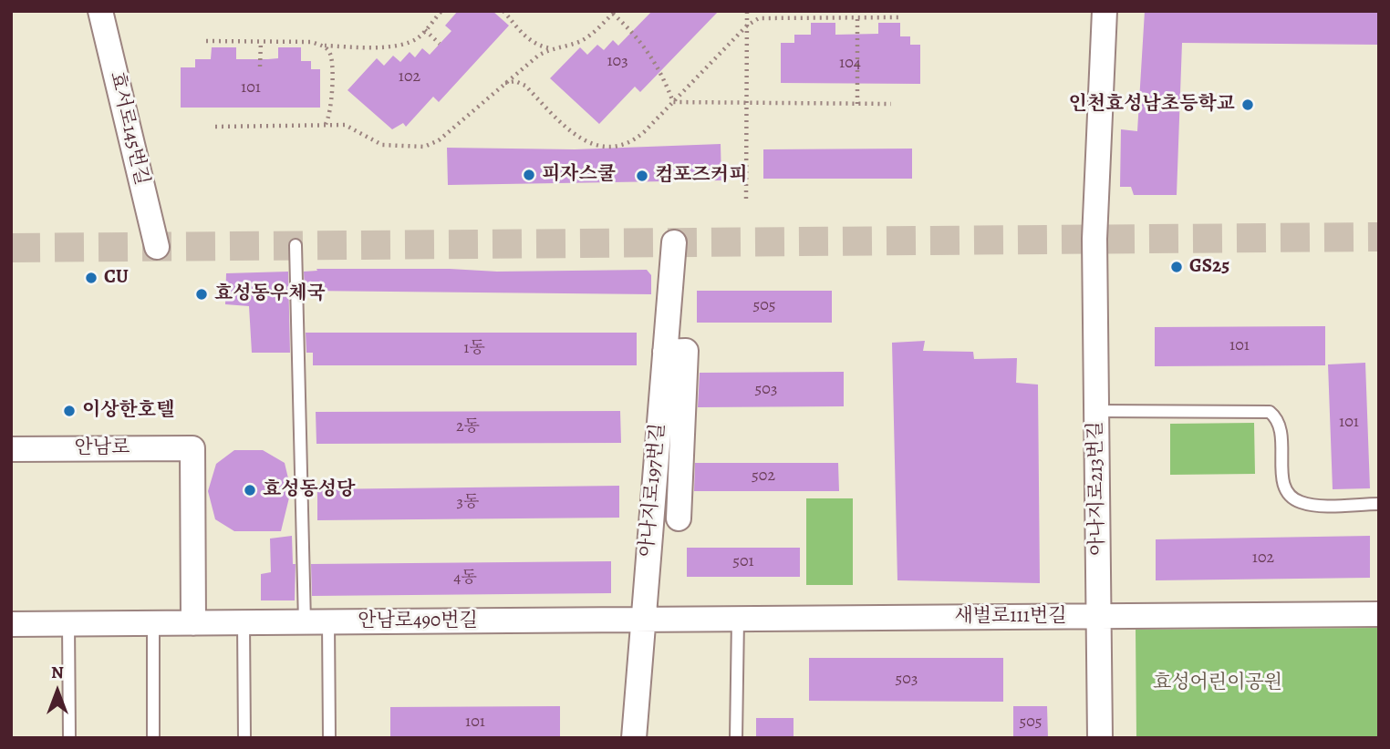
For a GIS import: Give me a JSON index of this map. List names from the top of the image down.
{
  "streets": {
    "street": [
      "효서로145번길",
      "안남로",
      "아나지로213번길",
      "아나지로197번길",
      "새벌로111번길",
      "안남로490번길"
    ]
  },
  "crossings": [
    ["안남로", "안남로490번길"],
    ["아나지로213번길", "새벌로111번길"],
    ["아나지로197번길", "새벌로111번길"],
    ["아나지로197번길", "안남로490번길"],
    ["새벌로111번길", "안남로490번길"]
  ],
  "parks": ["효성어린이공원"],
  "places": [
    "인천효성남초등학교",
    "피자스쿨",
    "컴포즈커피",
    "GS25",
    "CU",
    "효성동우체국",
    "이상한호텔",
    "효성동성당"
  ],
  "house_numbers": [
    "103",
    "104",
    "102",
    "101",
    "505",
    "101",
    "1동",
    "503",
    "101",
    "2동",
    "502",
    "3동",
    "102",
    "501",
    "4동",
    "503",
    "101",
    "505"
  ],
  "north": "top"
}
